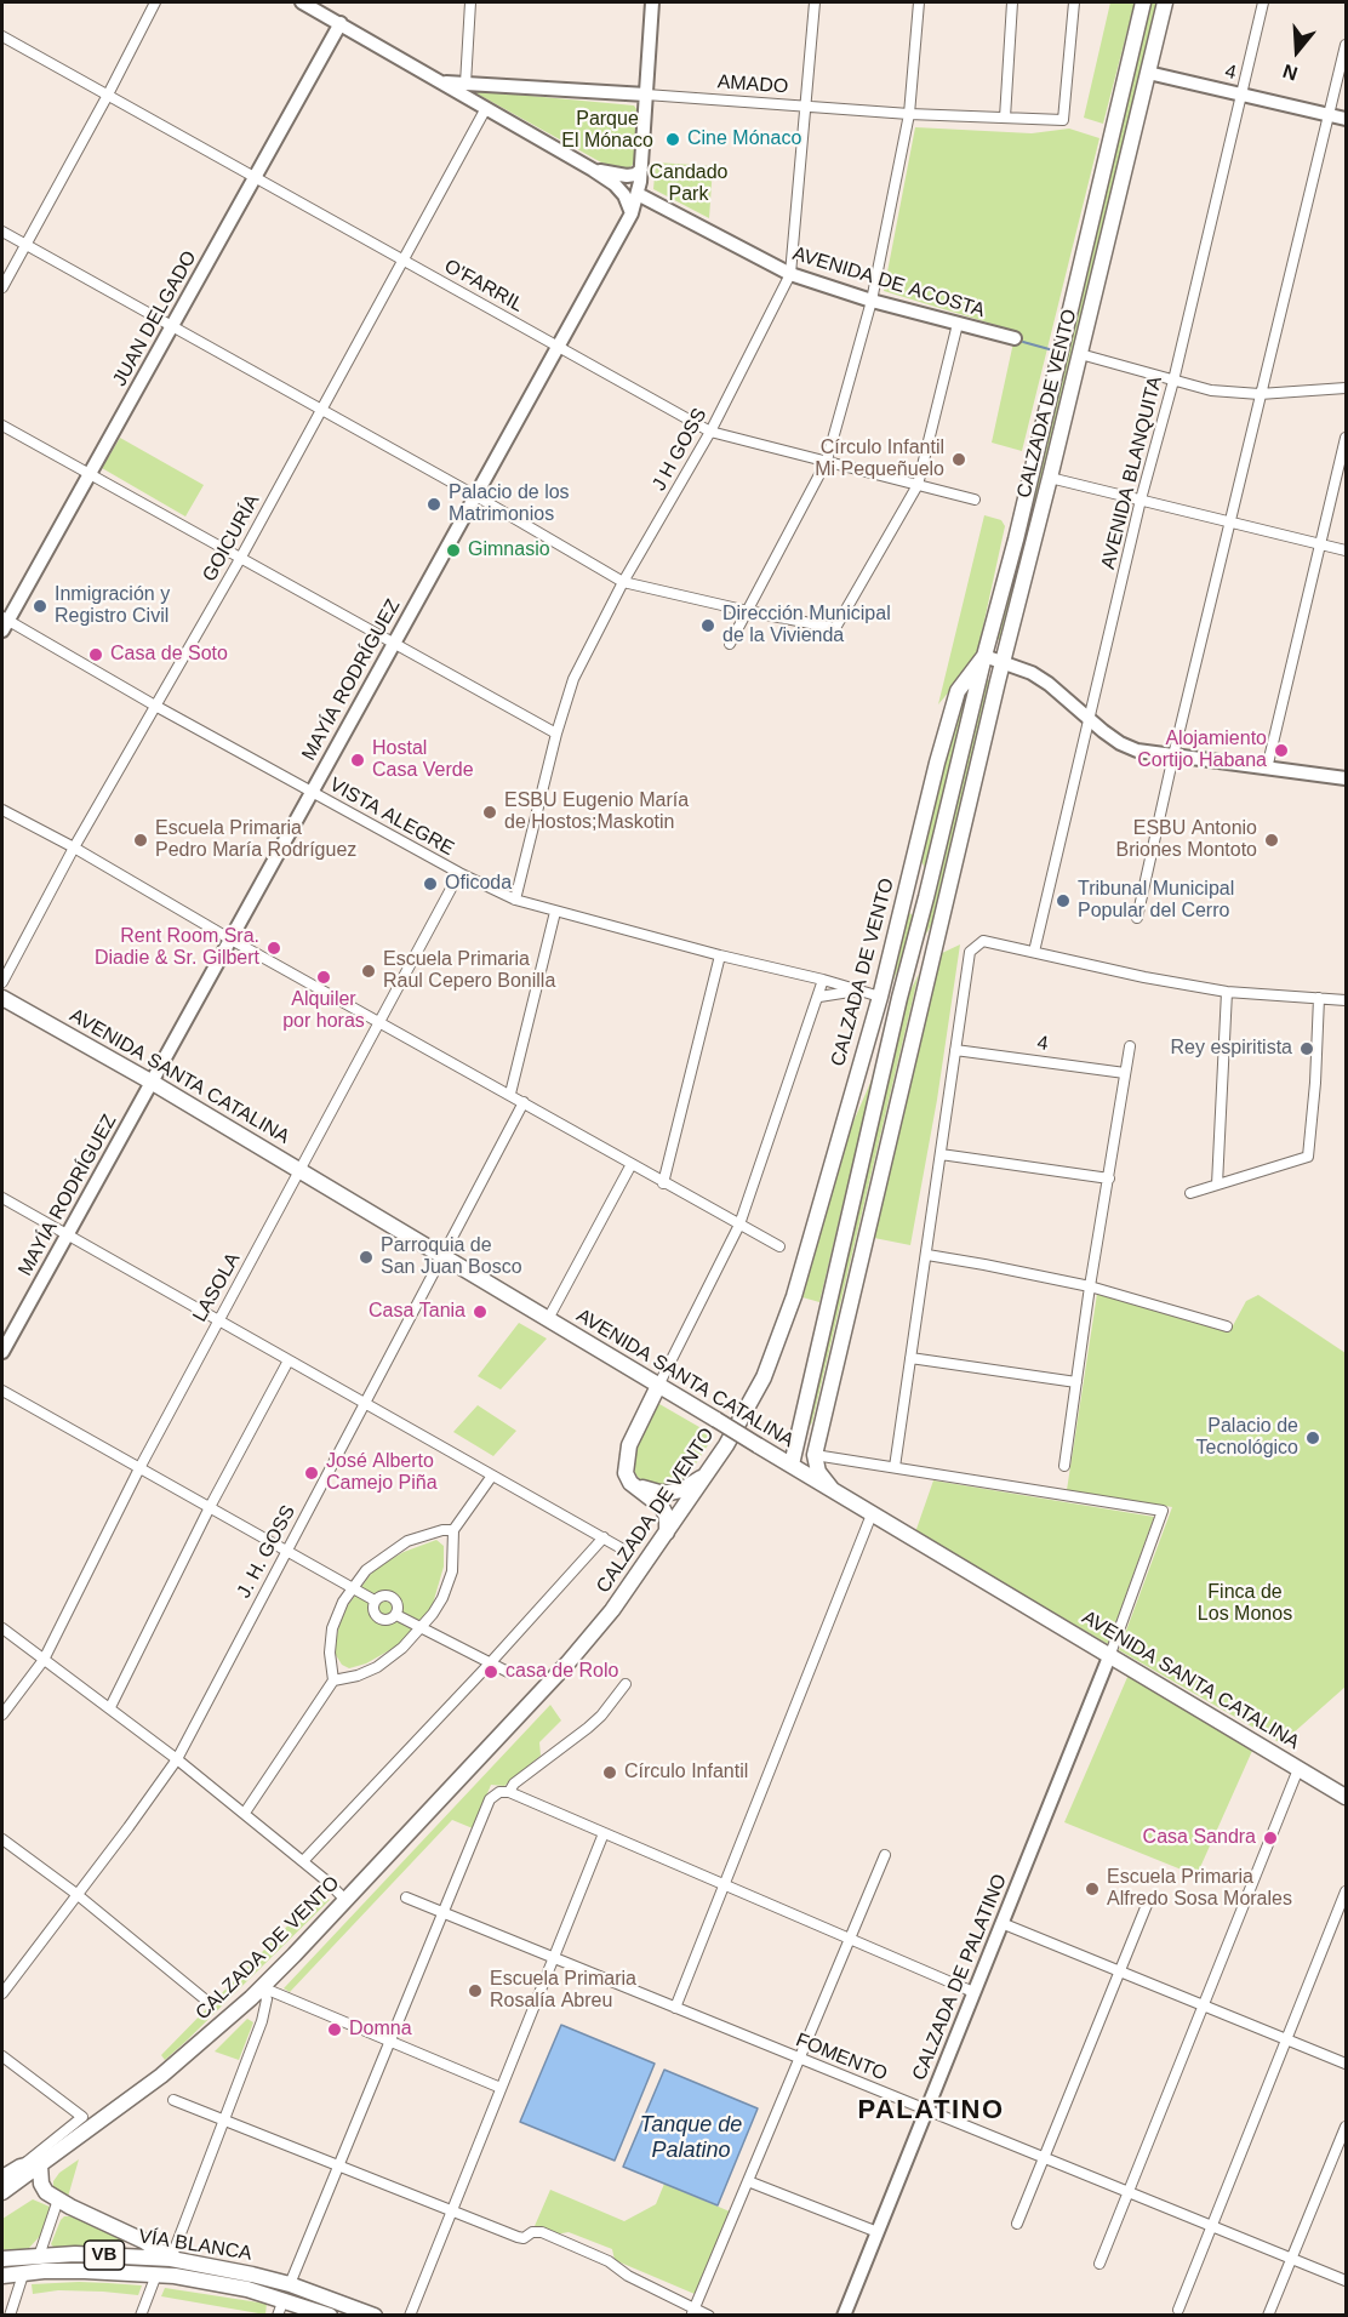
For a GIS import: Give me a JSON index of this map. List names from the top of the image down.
{
  "streets": {
    "main road": [
      "CALZADA DE VENTO",
      "AVENIDA SANTA CATALINA",
      "VÍA BLANCA",
      "VB"
    ],
    "street": [
      "4",
      "AMADO",
      "AVENIDA DE ACOSTA",
      "O'FARRIL",
      "JUAN DELGADO",
      "J H GOSS",
      "AVENIDA BLANQUITA",
      "GOICURÍA",
      "MAYÍA RODRÍGUEZ",
      "VISTA ALEGRE",
      "LASOLA",
      "J. H. GOSS",
      "CALZADA DE PALATINO",
      "FOMENTO"
    ]
  },
  "crossings": [
    ["4", "CALZADA DE VENTO"],
    ["4", "AVENIDA BLANQUITA"],
    ["AMADO", "J H GOSS"],
    ["AMADO", "MAYÍA RODRÍGUEZ"],
    ["AVENIDA DE ACOSTA", "J H GOSS"],
    ["AVENIDA DE ACOSTA", "MAYÍA RODRÍGUEZ"],
    ["O'FARRIL", "JUAN DELGADO"],
    ["O'FARRIL", "J H GOSS"],
    ["O'FARRIL", "GOICURÍA"],
    ["O'FARRIL", "MAYÍA RODRÍGUEZ"],
    ["JUAN DELGADO", "VISTA ALEGRE"],
    ["CALZADA DE VENTO", "VISTA ALEGRE"],
    ["CALZADA DE VENTO", "AVENIDA SANTA CATALINA"],
    ["J H GOSS", "VISTA ALEGRE"],
    ["GOICURÍA", "VISTA ALEGRE"],
    ["MAYÍA RODRÍGUEZ", "VISTA ALEGRE"],
    ["MAYÍA RODRÍGUEZ", "AVENIDA SANTA CATALINA"],
    ["VISTA ALEGRE", "LASOLA"],
    ["AVENIDA SANTA CATALINA", "LASOLA"],
    ["AVENIDA SANTA CATALINA", "J. H. GOSS"],
    ["AVENIDA SANTA CATALINA", "CALZADA DE PALATINO"],
    ["CALZADA DE PALATINO", "FOMENTO"]
  ],
  "districts": ["PALATINO"],
  "water": ["Tanque de Palatino"],
  "parks": ["Parque El Mónaco", "Candado Park", "Finca de Los Monos"],
  "places": [
    "Cine Mónaco",
    "Círculo Infantil Mi Pequeñuelo",
    "Palacio de los Matrimonios",
    "Gimnasio",
    "Inmigración y Registro Civil",
    "Dirección Municipal de la Vivienda",
    "Casa de Soto",
    "Alojamiento Cortijo Habana",
    "Hostal Casa Verde",
    "ESBU Eugenio María de Hostos;Maskotin",
    "Escuela Primaria Pedro María Rodríguez",
    "ESBU Antonio Briones Montoto",
    "Oficoda",
    "Tribunal Municipal Popular del Cerro",
    "Rent Room Sra. Diadie & Sr. Gilbert",
    "Escuela Primaria Raul Cepero Bonilla",
    "Alquiler por horas",
    "Rey espiritista",
    "Parroquia de San Juan Bosco",
    "Casa Tania",
    "Palacio de Tecnológico",
    "José Alberto Camejo Piña",
    "casa de Rolo",
    "Círculo Infantil",
    "Casa Sandra",
    "Escuela Primaria Alfredo Sosa Morales",
    "Escuela Primaria Rosalía Abreu",
    "Domna"
  ],
  "north": "bottom"
}
